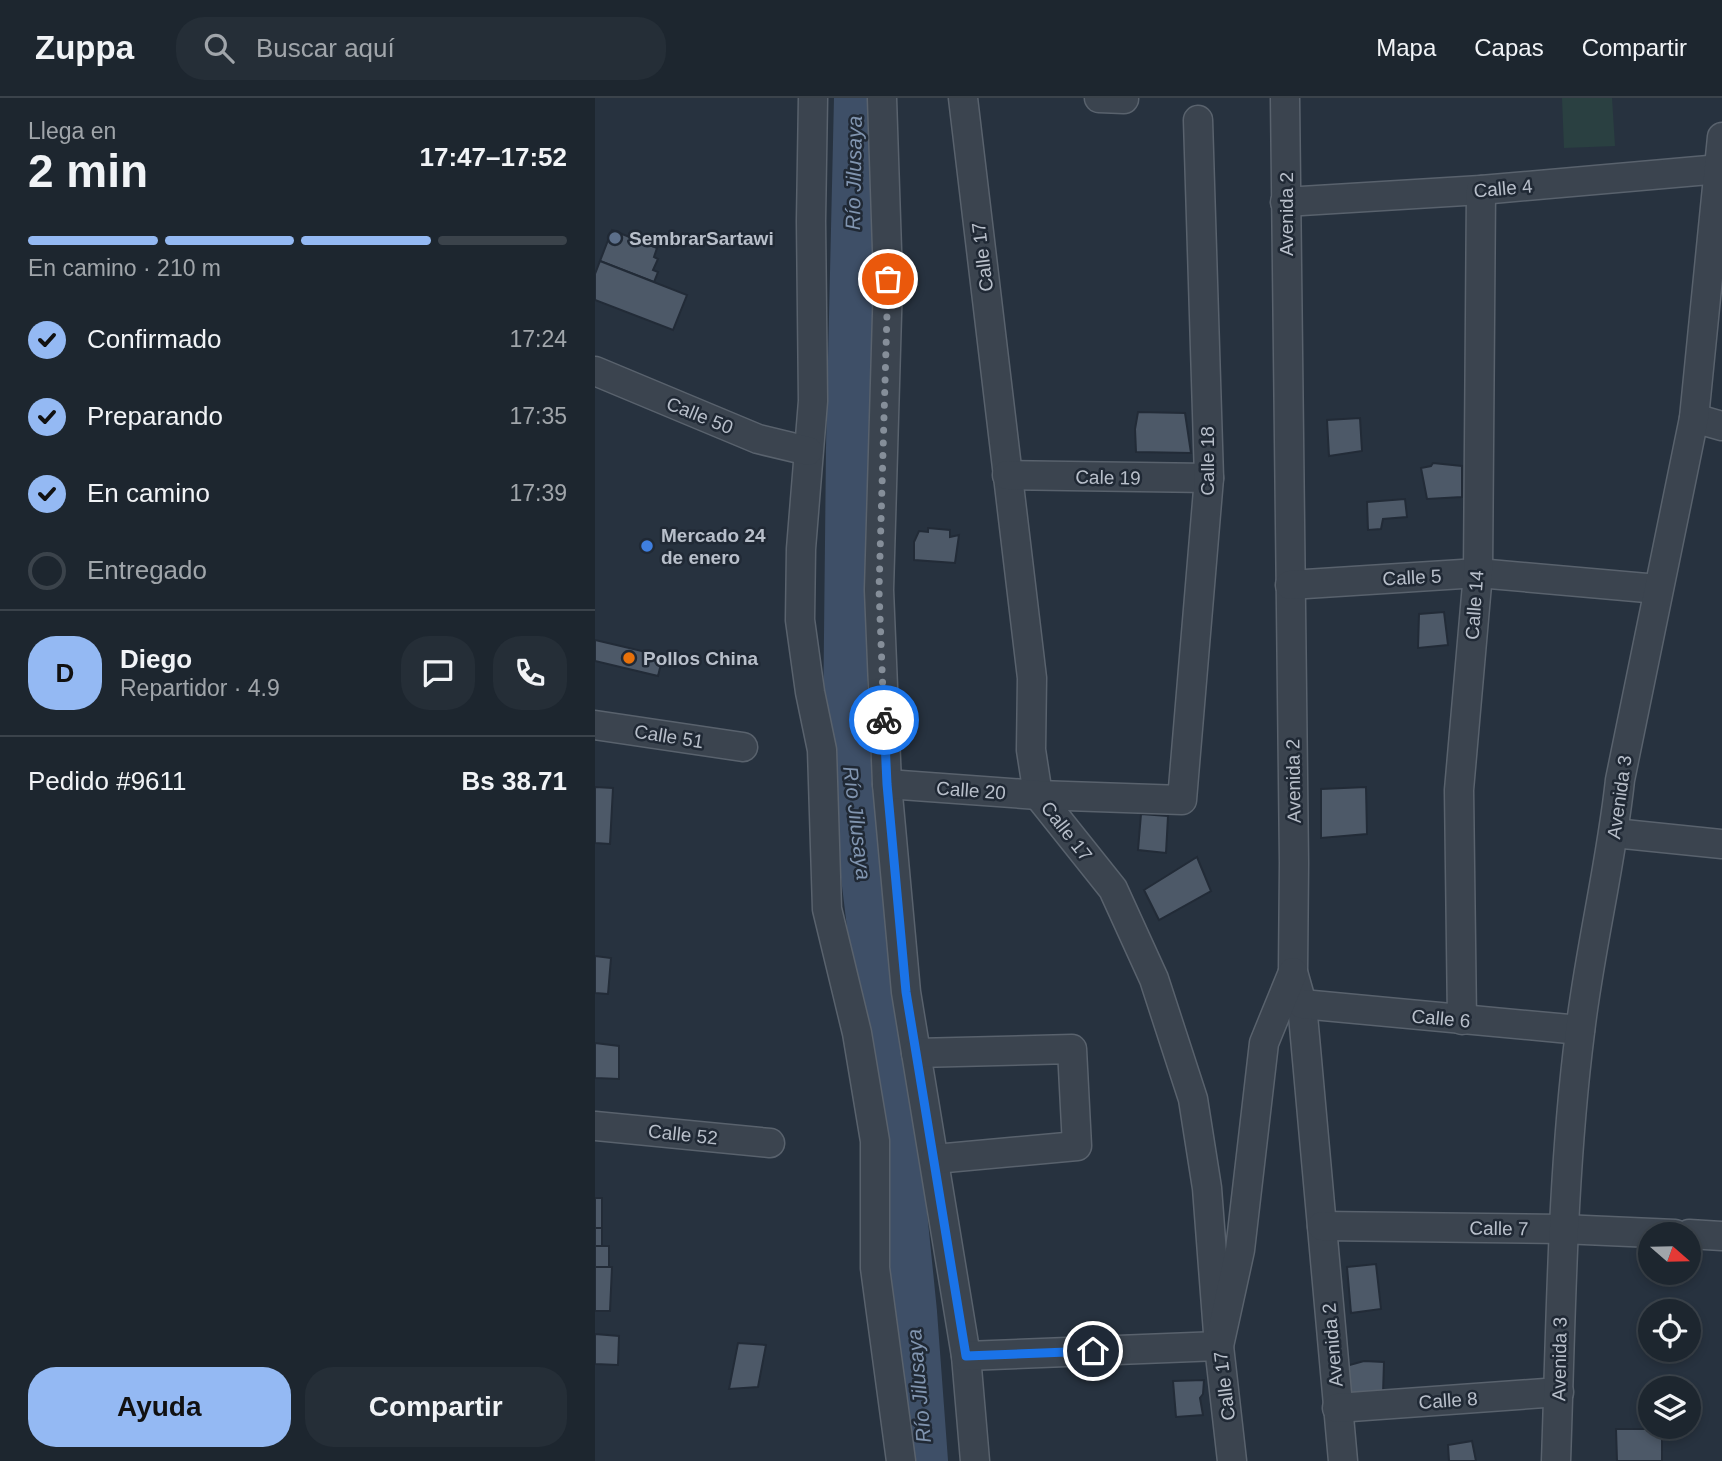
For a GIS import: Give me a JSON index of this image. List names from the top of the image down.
{
  "streets": {
    "street": [
      "Calle 4",
      "Avenida 2",
      "Calle 17",
      "Calle 50",
      "Calle 18",
      "Cale 19",
      "Calle 5",
      "Calle 14",
      "Calle 51",
      "Calle 20",
      "Avenida 3",
      "Calle 6",
      "Calle 52",
      "Calle 7",
      "Calle 8"
    ]
  },
  "crossings": [
    ["Calle 4", "Avenida 2"],
    ["Calle 4", "Calle 14"],
    ["Calle 4", "Avenida 3"],
    ["Avenida 2", "Calle 5"],
    ["Avenida 2", "Calle 6"],
    ["Avenida 2", "Calle 7"],
    ["Avenida 2", "Calle 8"],
    ["Calle 17", "Cale 19"],
    ["Calle 17", "Calle 20"],
    ["Calle 18", "Cale 19"],
    ["Calle 18", "Calle 20"],
    ["Calle 5", "Calle 14"],
    ["Calle 5", "Avenida 3"],
    ["Calle 14", "Calle 6"],
    ["Avenida 3", "Calle 6"],
    ["Avenida 3", "Calle 7"],
    ["Avenida 3", "Calle 8"]
  ],
  "water": ["Río Jilusaya"],
  "places": ["SembrarSartawi", "Mercado 24 de enero", "Pollos China"],
  "north": "right",
  "page": {
    "header": "Zuppa",
    "search": "Buscar aquí",
    "nav": ["Mapa", "Capas", "Compartir"],
    "heading": ["2 min", "Llega en", "17:47–17:52"],
    "panel": [
      "Diego",
      "Repartidor · 4.9",
      "Pedido #9611",
      "Bs 38.71"
    ],
    "bar": "En camino · 210 m",
    "list": [
      ["Confirmado", "17:24"],
      ["Preparando", "17:35"],
      ["En camino", "17:39"],
      "Entregado"
    ],
    "round": "D",
    "buttons": ["Ayuda", "Compartir"]
  }
}
